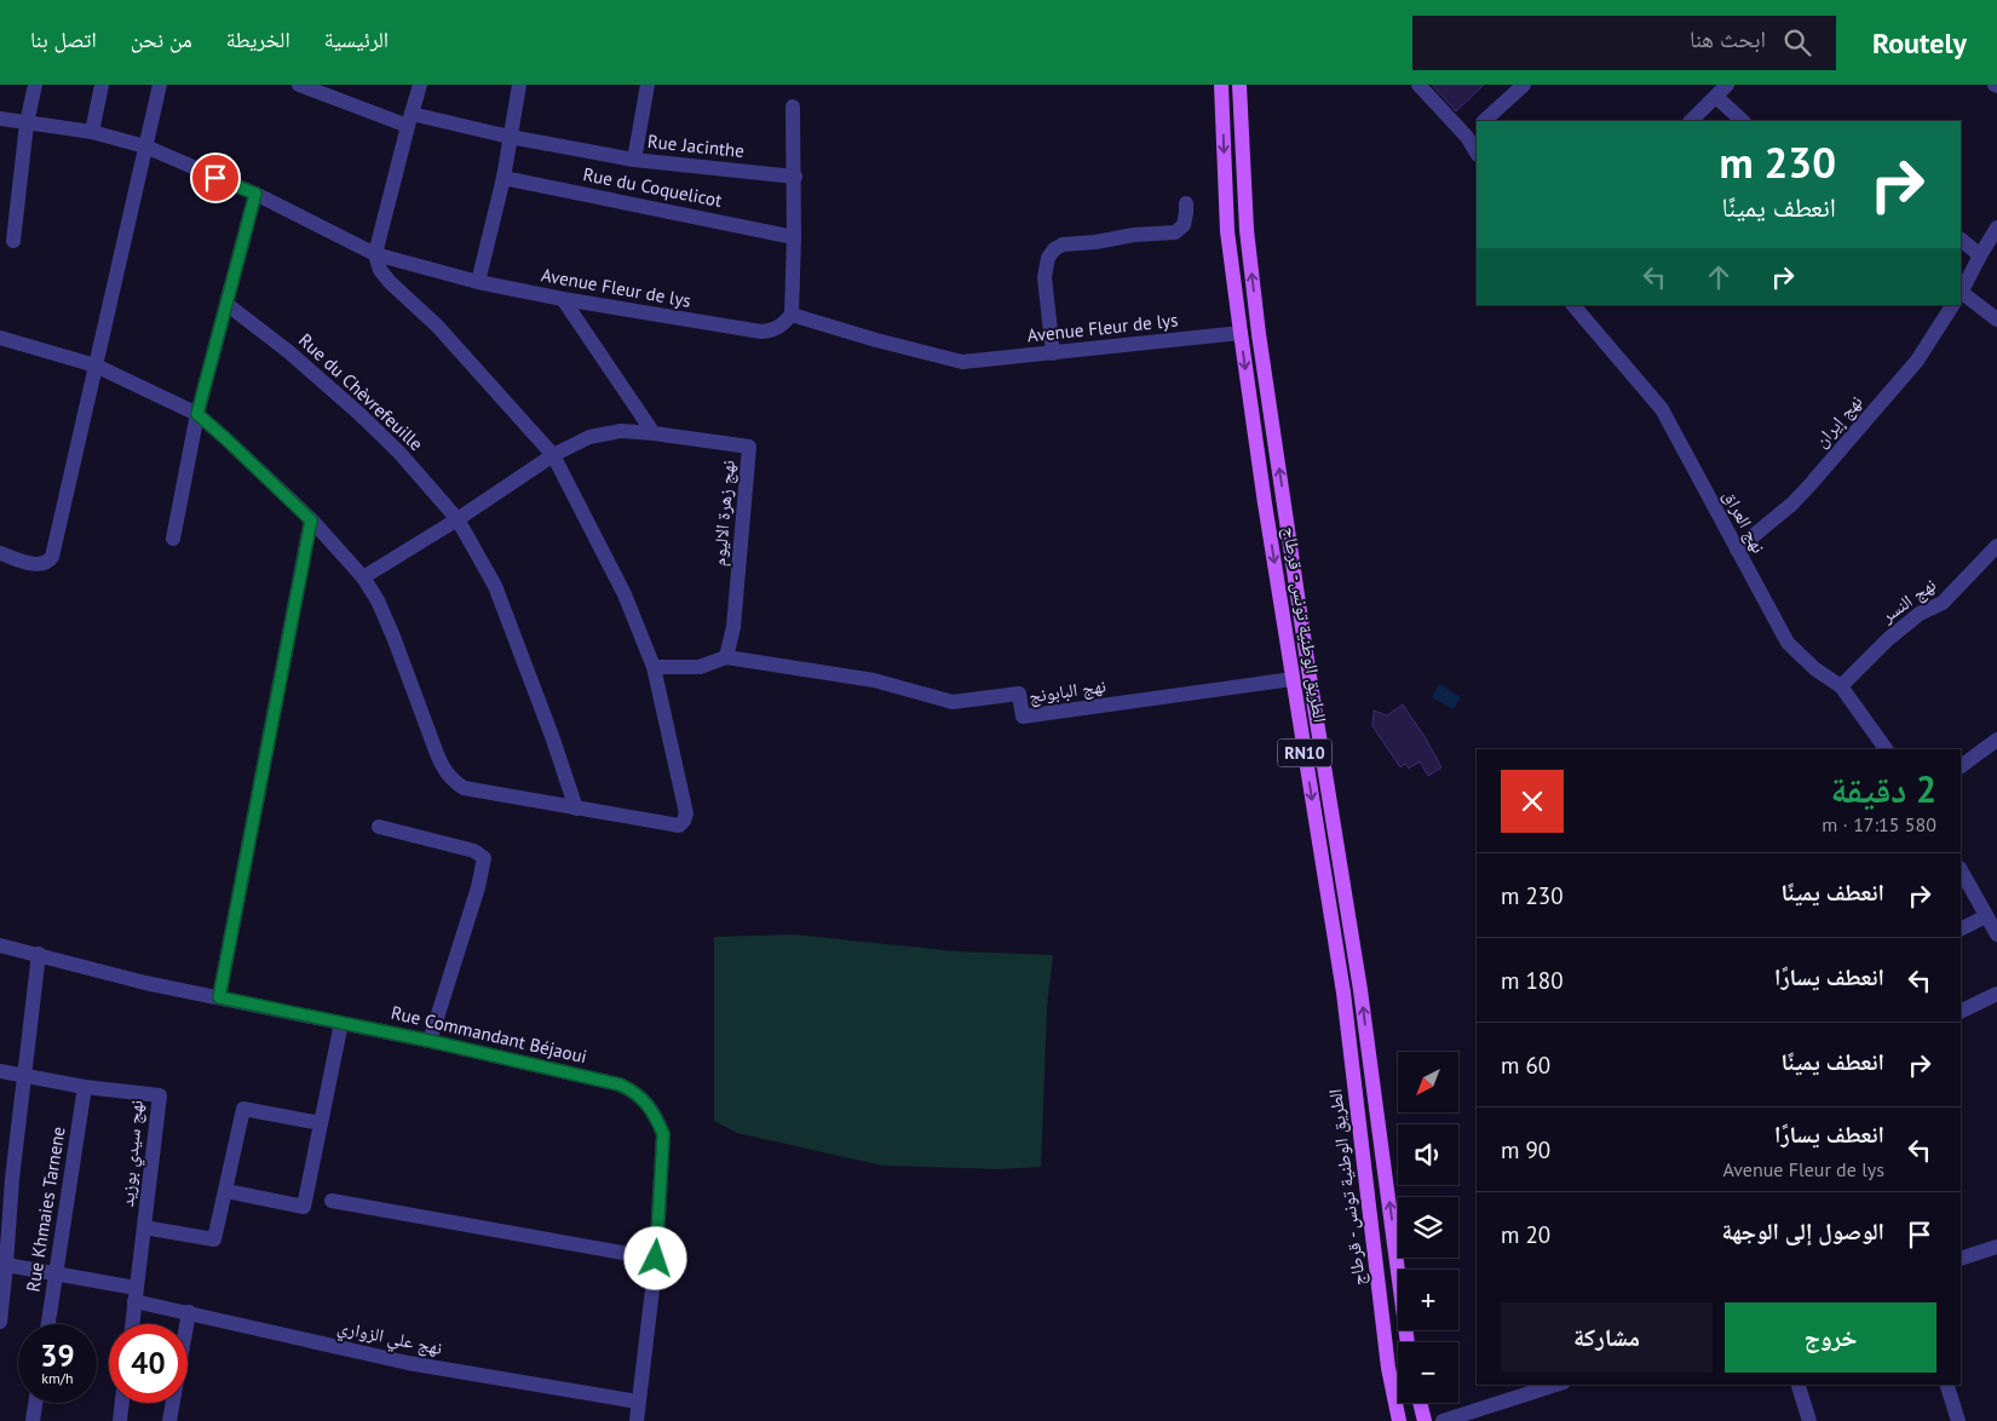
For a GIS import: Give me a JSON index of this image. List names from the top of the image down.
{
  "streets": {
    "main road": ["الطريق الوطنية تونس - قرطاج", "RN10"],
    "street": [
      "Rue Jacinthe",
      "Rue du Coquelicot",
      "Avenue Fleur de lys",
      "Rue du Chèvrefeuille",
      "نهج إيران",
      "نهج زهرة الاليوم",
      "نهج العراق",
      "نهج النسر",
      "نهج البابونج",
      "Rue Commandant Béjaoui",
      "نهج سيدي بوزيد",
      "Rue Khmaies Tarnene",
      "نهج علي الزواري"
    ]
  },
  "crossings": [
    ["Avenue Fleur de lys", "الطريق الوطنية تونس - قرطاج"],
    ["نهج إيران", "نهج العراق"],
    ["نهج زهرة الاليوم", "نهج البابونج"],
    ["نهج العراق", "نهج النسر"],
    ["الطريق الوطنية تونس - قرطاج", "نهج البابونج"],
    ["Rue Commandant Béjaoui", "نهج علي الزواري"],
    ["نهج سيدي بوزيد", "Rue Khmaies Tarnene"],
    ["نهج سيدي بوزيد", "نهج علي الزواري"],
    ["Rue Khmaies Tarnene", "نهج علي الزواري"]
  ],
  "north": "bottom left",
  "page": {
    "header": "Routely",
    "search": "ابحث هنا",
    "nav": [
      "الرئيسية",
      "الخريطة",
      "من نحن",
      "اتصل بنا"
    ],
    "turn": ["230 m", "انعطف يمينًا"],
    "heading": ["2 دقيقة", "580 m · 17:15"],
    "list": [
      {
        "name": "انعطف يمينًا",
        "value": "230 m"
      },
      {
        "name": "انعطف يسارًا",
        "value": "180 m"
      },
      {
        "name": "انعطف يمينًا",
        "value": "60 m"
      },
      {
        "name": "انعطف يسارًا",
        "note": "Avenue Fleur de lys",
        "value": "90 m"
      },
      {
        "name": "الوصول إلى الوجهة",
        "value": "20 m"
      }
    ],
    "map_buttons": ["+", "−"],
    "buttons": ["خروج", "مشاركة"],
    "speed": "39 km/h",
    "limit": "40"
  }
}
